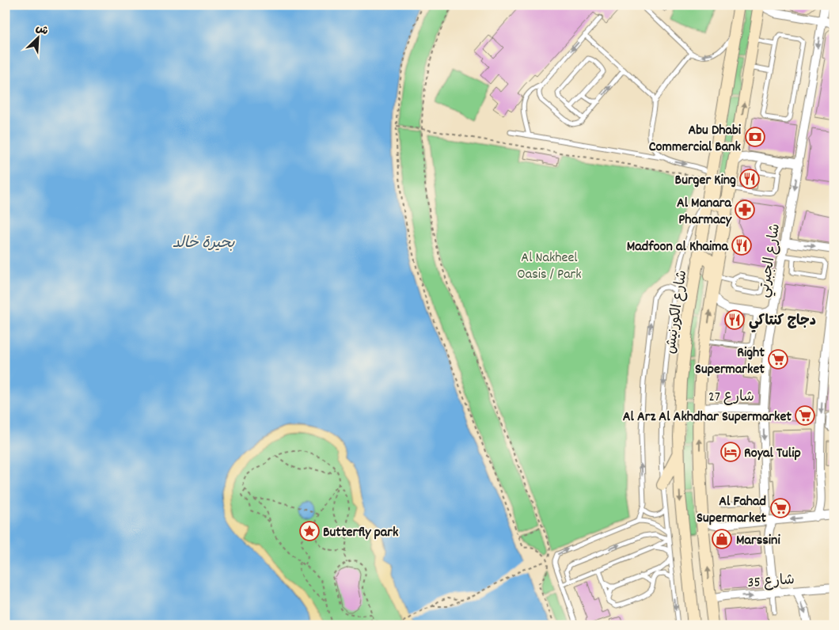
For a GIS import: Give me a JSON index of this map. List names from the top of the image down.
{
  "streets": {
    "main road": ["شارع الكورنيش"],
    "street": ["شارع الجبرتي", "شارع 27", "شارع 35"]
  },
  "crossings": [
    ["شارع الجبرتي", "شارع 27"]
  ],
  "one_way": ["شارع الجبرتي", "شارع 35"],
  "water": ["بحيرة خالد"],
  "parks": ["Al Nakheel Oasis / Park"],
  "places": {
    "bank": ["Abu Dhabi Commercial Bank"],
    "restaurant": ["Burger King", "Madfoon al Khaima", "دجاج كنتاكي"],
    "pharmacy": ["Al Manara Pharmacy"],
    "supermarket": ["Right Supermarket", "Al Arz Al Akhdhar Supermarket", "Al Fahad Supermarket"],
    "hotel": ["Royal Tulip"],
    "place": ["Butterfly park"],
    "shop": ["Marssini"]
  },
  "north": "top right"
}
